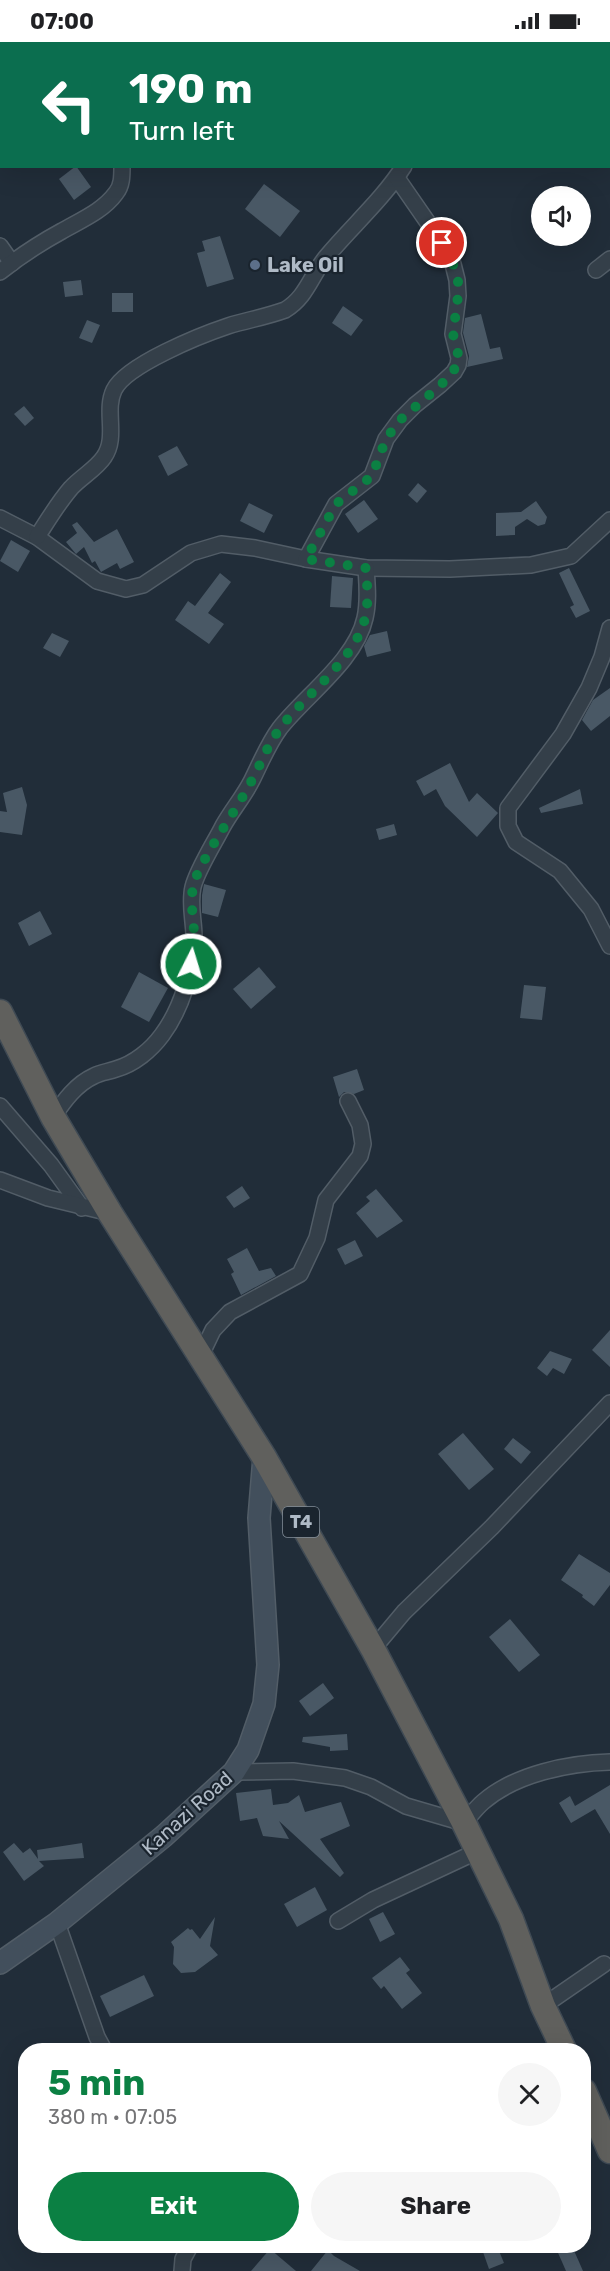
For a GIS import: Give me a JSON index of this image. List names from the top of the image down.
{
  "streets": {
    "highway": ["T4"],
    "main road": ["Kanazi Road"]
  },
  "crossings": [
    ["T4", "Kanazi Road"]
  ],
  "places": ["Lake Oil"],
  "page": {
    "status": "07:00",
    "turn": ["190 m", "Turn left"],
    "heading": ["5 min", "380 m · 07:05"],
    "buttons": ["Exit", "Share"]
  }
}
